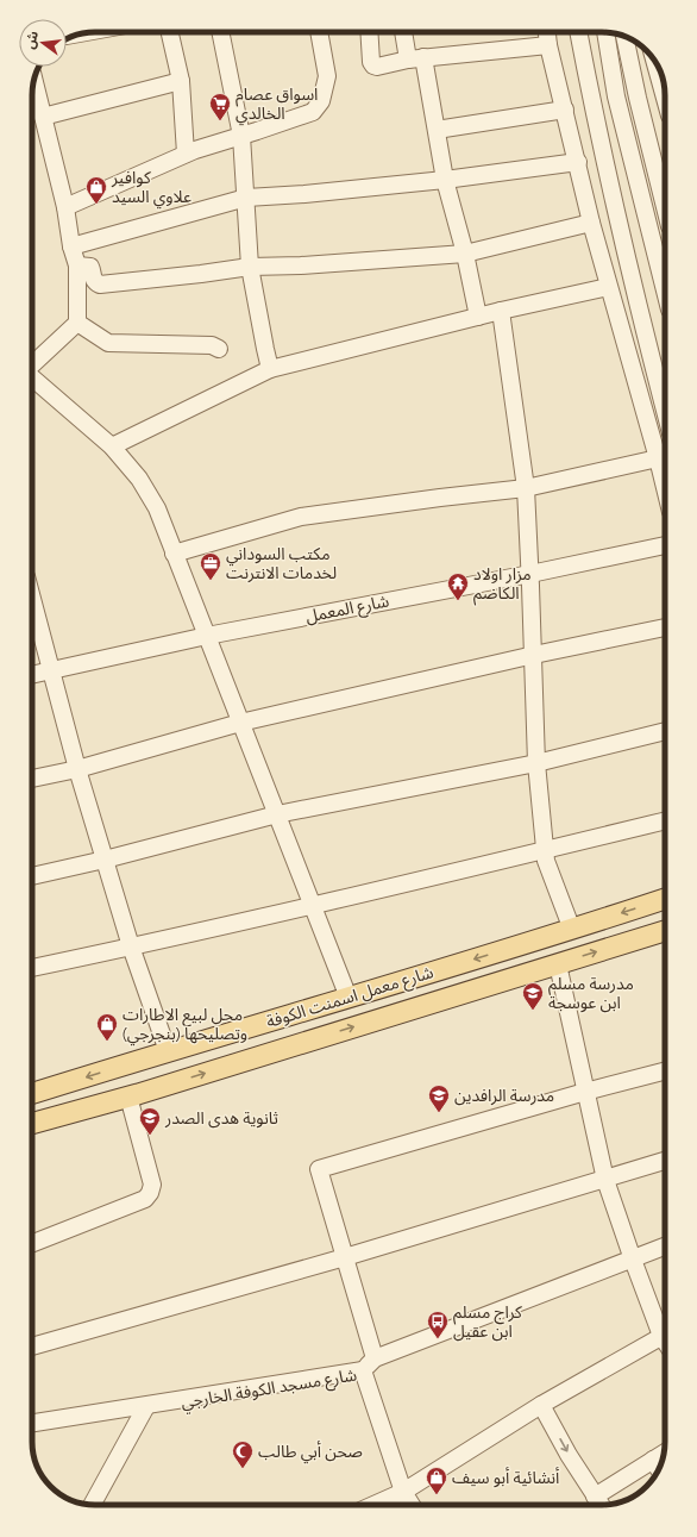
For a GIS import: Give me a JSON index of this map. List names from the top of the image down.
{
  "streets": {
    "main road": ["شارع معمل اسمنت الكوفة"],
    "street": ["شارع المعمل", "شارع مسجد الكوفة الخارجي"]
  },
  "places": {
    "supermarket": ["اسواق عصام الخالدي"],
    "shop": ["كوافير علاوي السيد", "محل لبيع الاطارات وتصليحها (بنجرجي)", "أنشائية أبو سيف"],
    "office": ["مكتب السوداني لخدمات الانترنت"],
    "temple": ["مزار اولاد الكاضم"],
    "school or university": ["مدرسة مسلم ابن عوسجة", "مدرسة الرافدين", "ثانوية هدى الصدر"],
    "bus stop": ["كراج مسلم ابن عقيل"],
    "mosque": ["صحن أبي طالب"]
  },
  "north": "left"
}
